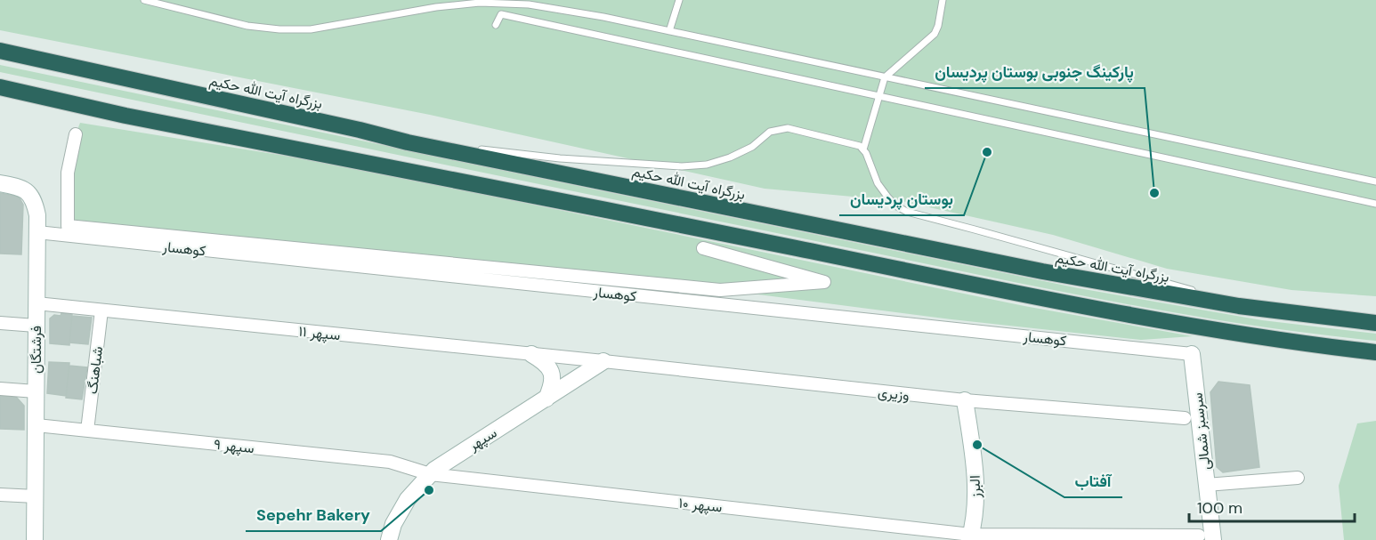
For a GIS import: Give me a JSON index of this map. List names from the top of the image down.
{
  "streets": {
    "highway": ["بزرگراه آیت الله حکیم"],
    "street": [
      "کوهسار",
      "سپهر ۱۱",
      "فرشتگان",
      "شباهنگ",
      "وزیری",
      "سرسبز شمالی",
      "سپهر",
      "سپهر ۹",
      "البرز",
      "سپهر ۱۰"
    ]
  },
  "crossings": [
    ["کوهسار", "فرشتگان"],
    ["کوهسار", "سرسبز شمالی"],
    ["سپهر ۱۱", "فرشتگان"],
    ["سپهر ۱۱", "شباهنگ"],
    ["سپهر ۱۱", "وزیری"],
    ["سپهر ۱۱", "سپهر"],
    ["فرشتگان", "سپهر ۹"],
    ["شباهنگ", "سپهر ۹"],
    ["وزیری", "سپهر"],
    ["وزیری", "البرز"],
    ["سرسبز شمالی", "سپهر ۱۰"],
    ["سپهر", "سپهر ۹"],
    ["سپهر", "سپهر ۱۰"],
    ["سپهر ۹", "سپهر ۱۰"],
    ["البرز", "سپهر ۱۰"]
  ],
  "places": [
    "بوستان پردیسان",
    "پارکینگ جنوبی بوستان پردیسان",
    "آفتاب",
    "Sepehr Bakery"
  ],
  "scale_bar": "100 m"
}
